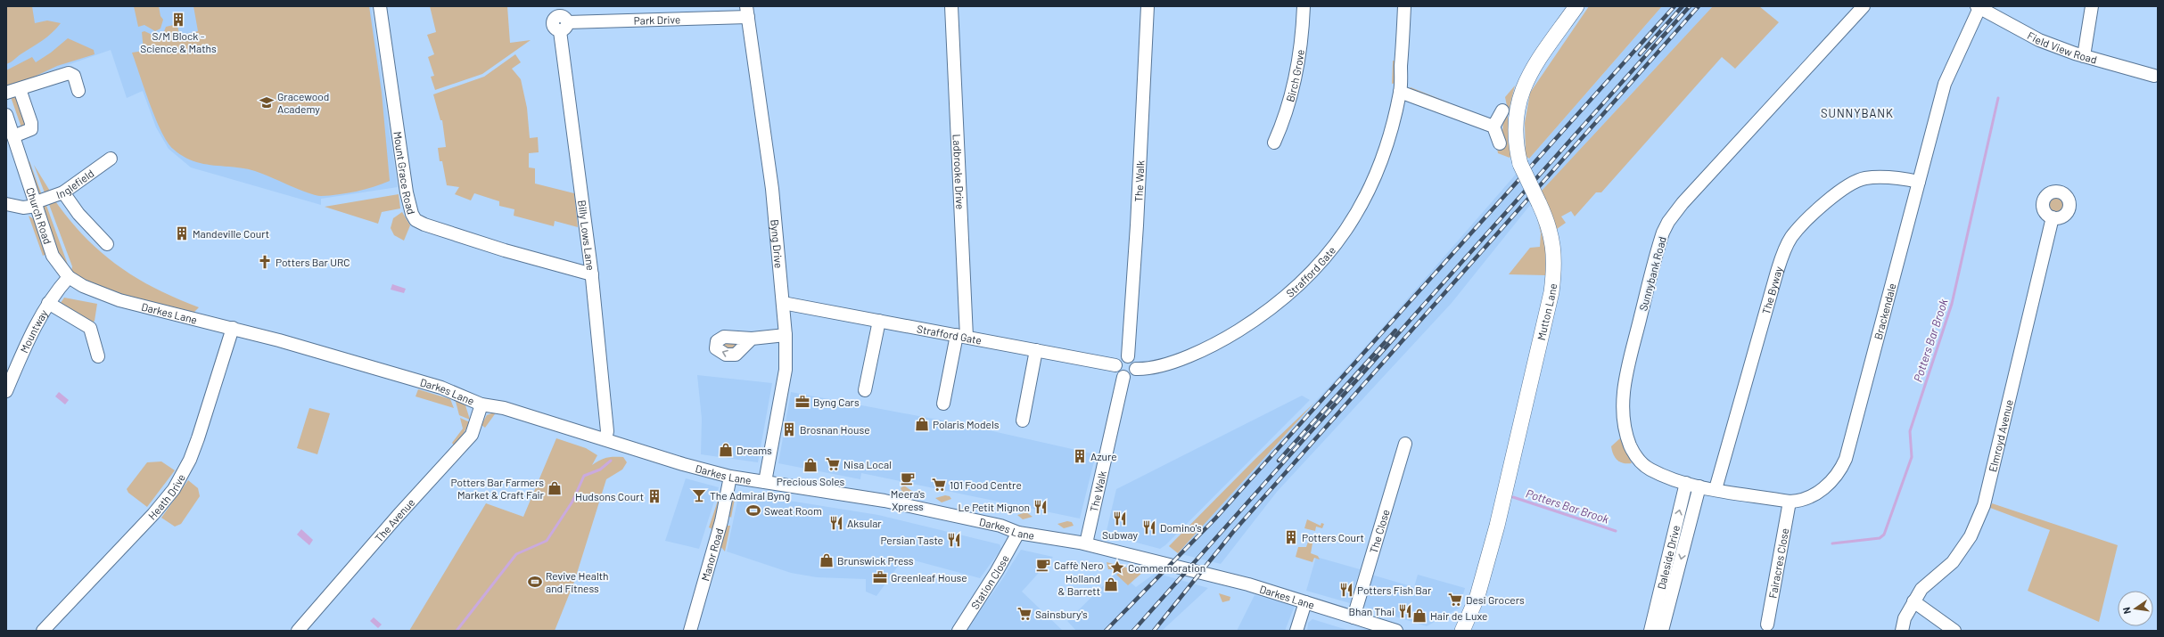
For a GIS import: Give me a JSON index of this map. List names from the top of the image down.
{
  "streets": {
    "main road": ["Mutton Lane"],
    "street": [
      "Park Drive",
      "Field View Road",
      "Birch Grove",
      "Ladbrooke Drive",
      "Mount Grace Road",
      "The Walk",
      "Inglefield",
      "Church Road",
      "Billy Lows Lane",
      "Byng Drive",
      "Strafford Gate",
      "Sunnybank Road",
      "The Byway",
      "Brackendale",
      "Darkes Lane",
      "Mountway",
      "Elmroyd Avenue",
      "Heath Drive",
      "The Avenue",
      "The Close",
      "Manor Road",
      "Daleside Drive",
      "Fairacres Close",
      "Station Close"
    ]
  },
  "crossings": [
    ["Park Drive", "Billy Lows Lane"],
    ["Park Drive", "Byng Drive"],
    ["Field View Road", "Brackendale"],
    ["Ladbrooke Drive", "Strafford Gate"],
    ["Mount Grace Road", "Billy Lows Lane"],
    ["The Walk", "Strafford Gate"],
    ["The Walk", "Darkes Lane"],
    ["Inglefield", "Church Road"],
    ["Church Road", "Darkes Lane"],
    ["Church Road", "Mountway"],
    ["Billy Lows Lane", "Darkes Lane"],
    ["Byng Drive", "Strafford Gate"],
    ["Byng Drive", "Darkes Lane"],
    ["Sunnybank Road", "Brackendale"],
    ["Sunnybank Road", "Daleside Drive"],
    ["The Byway", "Brackendale"],
    ["Brackendale", "Daleside Drive"],
    ["Brackendale", "Fairacres Close"],
    ["Darkes Lane", "Heath Drive"],
    ["Darkes Lane", "The Avenue"],
    ["Darkes Lane", "The Close"],
    ["Darkes Lane", "Manor Road"],
    ["Darkes Lane", "Station Close"]
  ],
  "districts": ["SUNNYBANK"],
  "water": ["Potters Bar Brook"],
  "places": {
    "building": [
      "S/M Block - Science & Maths",
      "Mandeville Court",
      "Brosnan House",
      "Azure",
      "Hudsons Court",
      "Potters Court"
    ],
    "school or university": ["Gracewood Academy"],
    "church": ["Potters Bar URC"],
    "office": ["Byng Cars", "Greenleaf House"],
    "shop": [
      "Polaris Models",
      "Dreams",
      "Precious Soles",
      "Potters Bar Farmers Market & Craft Fair",
      "Brunswick Press",
      "Holland & Barrett",
      "Hair de Luxe"
    ],
    "supermarket": [
      "Nisa Local",
      "101 Food Centre",
      "Desi Grocers",
      "Sainsbury's"
    ],
    "cafe": ["Meera's Xpress", "Caffè Nero"],
    "bar": ["The Admiral Byng"],
    "restaurant": [
      "Le Petit Mignon",
      "Subway",
      "Aksular",
      "Domino's",
      "Persian Taste",
      "Potters Fish Bar",
      "Bhan Thai"
    ],
    "sports": ["Sweat Room", "Revive Health and Fitness"],
    "place": ["Commemoration"]
  },
  "north": "left"
}
